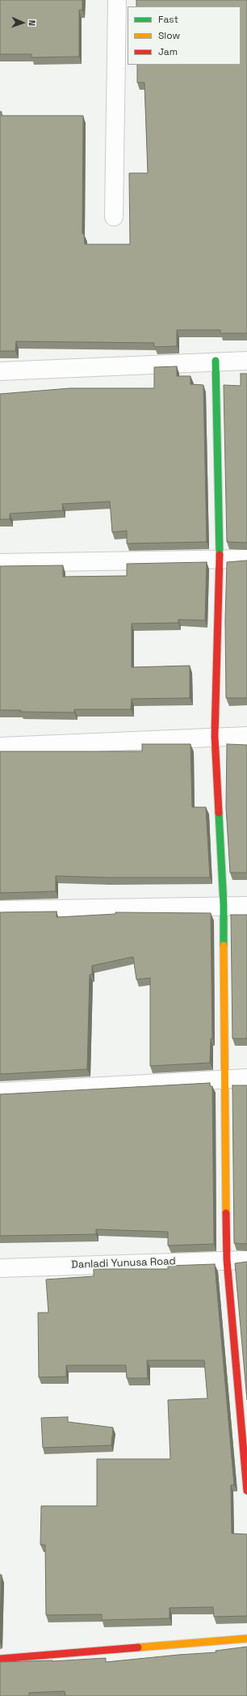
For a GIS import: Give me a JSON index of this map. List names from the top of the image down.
{
  "streets": {
    "street": ["Danladi Yunusa Road"]
  },
  "legend": ["Fast", "Slow", "Jam"],
  "north": "right"
}
